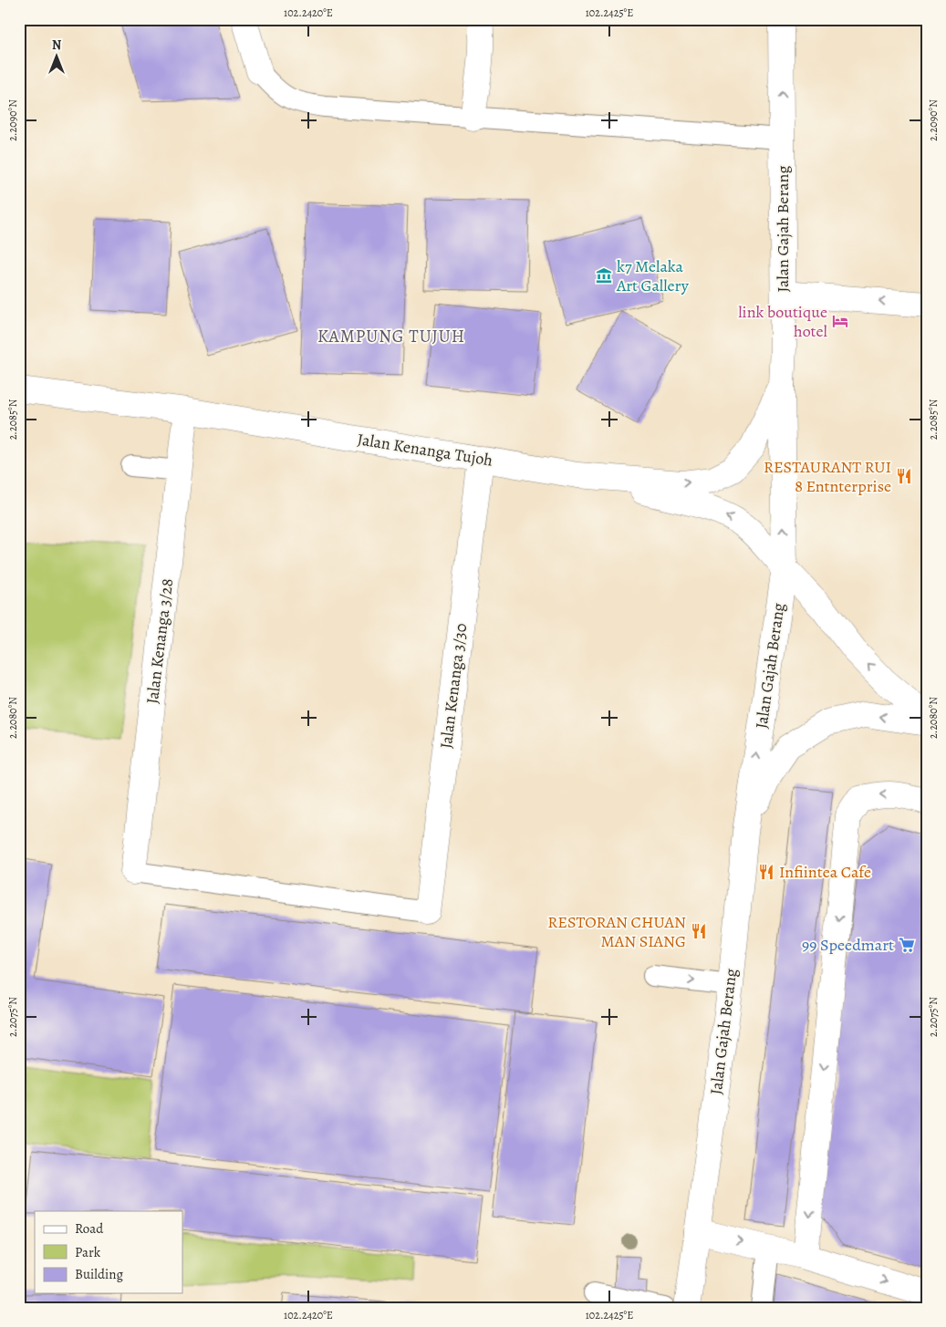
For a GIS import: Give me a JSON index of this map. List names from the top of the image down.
{
  "streets": {
    "street": [
      "Jalan Gajah Berang",
      "Jalan Kenanga Tujoh",
      "Jalan Kenanga 3/28",
      "Jalan Kenanga 3/30"
    ]
  },
  "crossings": [
    ["Jalan Gajah Berang", "Jalan Kenanga Tujoh"],
    ["Jalan Kenanga Tujoh", "Jalan Kenanga 3/28"],
    ["Jalan Kenanga Tujoh", "Jalan Kenanga 3/30"]
  ],
  "one_way": ["Jalan Gajah Berang"],
  "districts": ["KAMPUNG TUJUH"],
  "places": {
    "museum": ["k7 Melaka Art Gallery"],
    "hotel": ["link boutique hotel"],
    "restaurant": ["RESTAURANT RUI 8 Entnterprise", "Infiintea Cafe", "RESTORAN CHUAN MAN SIANG"],
    "supermarket": ["99 Speedmart"]
  },
  "legend": ["Road", "Park", "Building"],
  "north": "top",
  "coordinates": [
    "102.2420°E",
    "102.2425°E",
    "2.2090°N",
    "2.2085°N",
    "2.2080°N",
    "2.2075°N"
  ]
}
